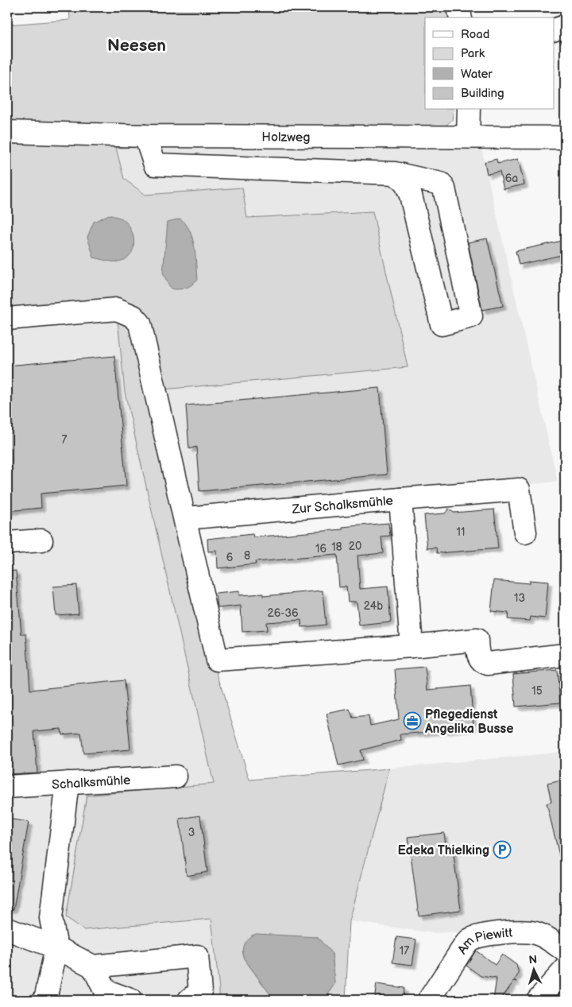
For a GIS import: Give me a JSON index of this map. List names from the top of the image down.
{
  "streets": {
    "street": [
      "Holzweg",
      "Zur Schalksmühle",
      "Schalksmühle",
      "Am Piewitt"
    ]
  },
  "districts": ["Neesen"],
  "places": {
    "office": ["Pflegedienst Angelika Busse"],
    "parking": ["Edeka Thielking"]
  },
  "house_numbers": [
    "6a",
    "7",
    "11",
    "20",
    "18",
    "16",
    "8",
    "6",
    "13",
    "24b",
    "26-36",
    "15",
    "3",
    "17"
  ],
  "legend": [
    "Road",
    "Park",
    "Water",
    "Building"
  ],
  "north": "top"
}
